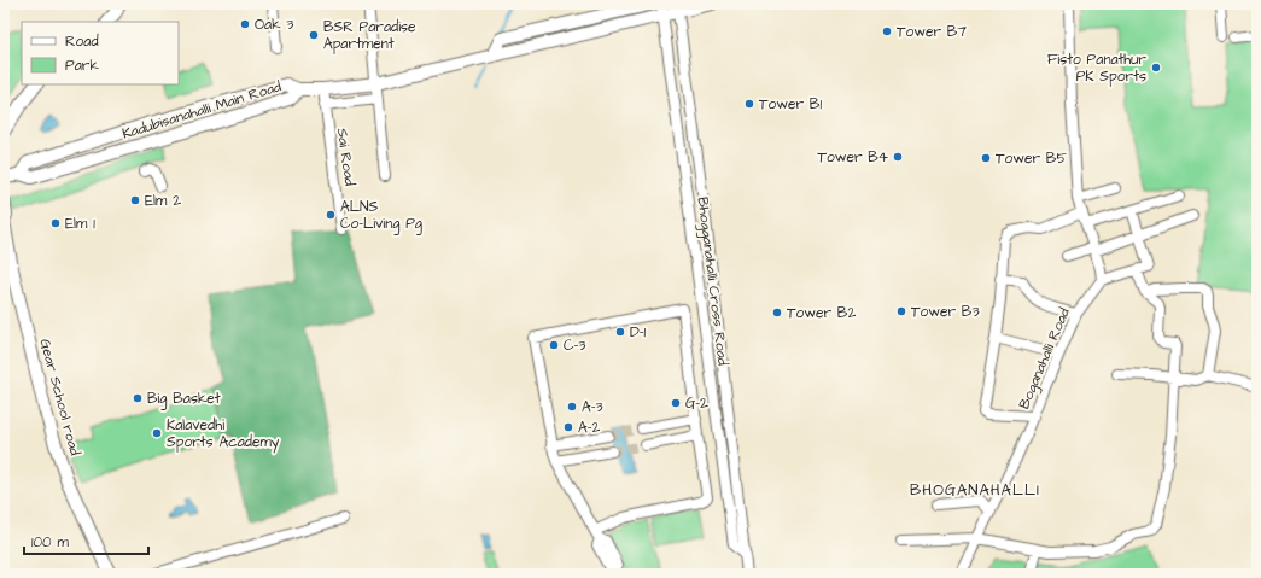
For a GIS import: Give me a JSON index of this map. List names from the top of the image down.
{
  "streets": {
    "main road": ["Kadubisanahalli Main Road", "Gear School road"],
    "street": ["Sai Road", "Bhogganahalli Cross Road", "Boganahalli Road"]
  },
  "crossings": [
    ["Kadubisanahalli Main Road", "Sai Road"],
    ["Kadubisanahalli Main Road", "Bhogganahalli Cross Road"]
  ],
  "districts": ["BHOGANAHALLI"],
  "places": [
    "Oak 3",
    "Tower B7",
    "BSR Paradise Apartment",
    "Fisto Panathur PK Sports",
    "Tower B1",
    "Tower B4",
    "Tower B5",
    "Elm 2",
    "ALNS Co-Living Pg",
    "Elm 1",
    "Tower B3",
    "Tower B2",
    "D-1",
    "C-3",
    "Big Basket",
    "G-2",
    "A-3",
    "A-2",
    "Kalavedhi Sports Academy"
  ],
  "legend": ["Road", "Park"],
  "scale_bar": "100 m"
}
